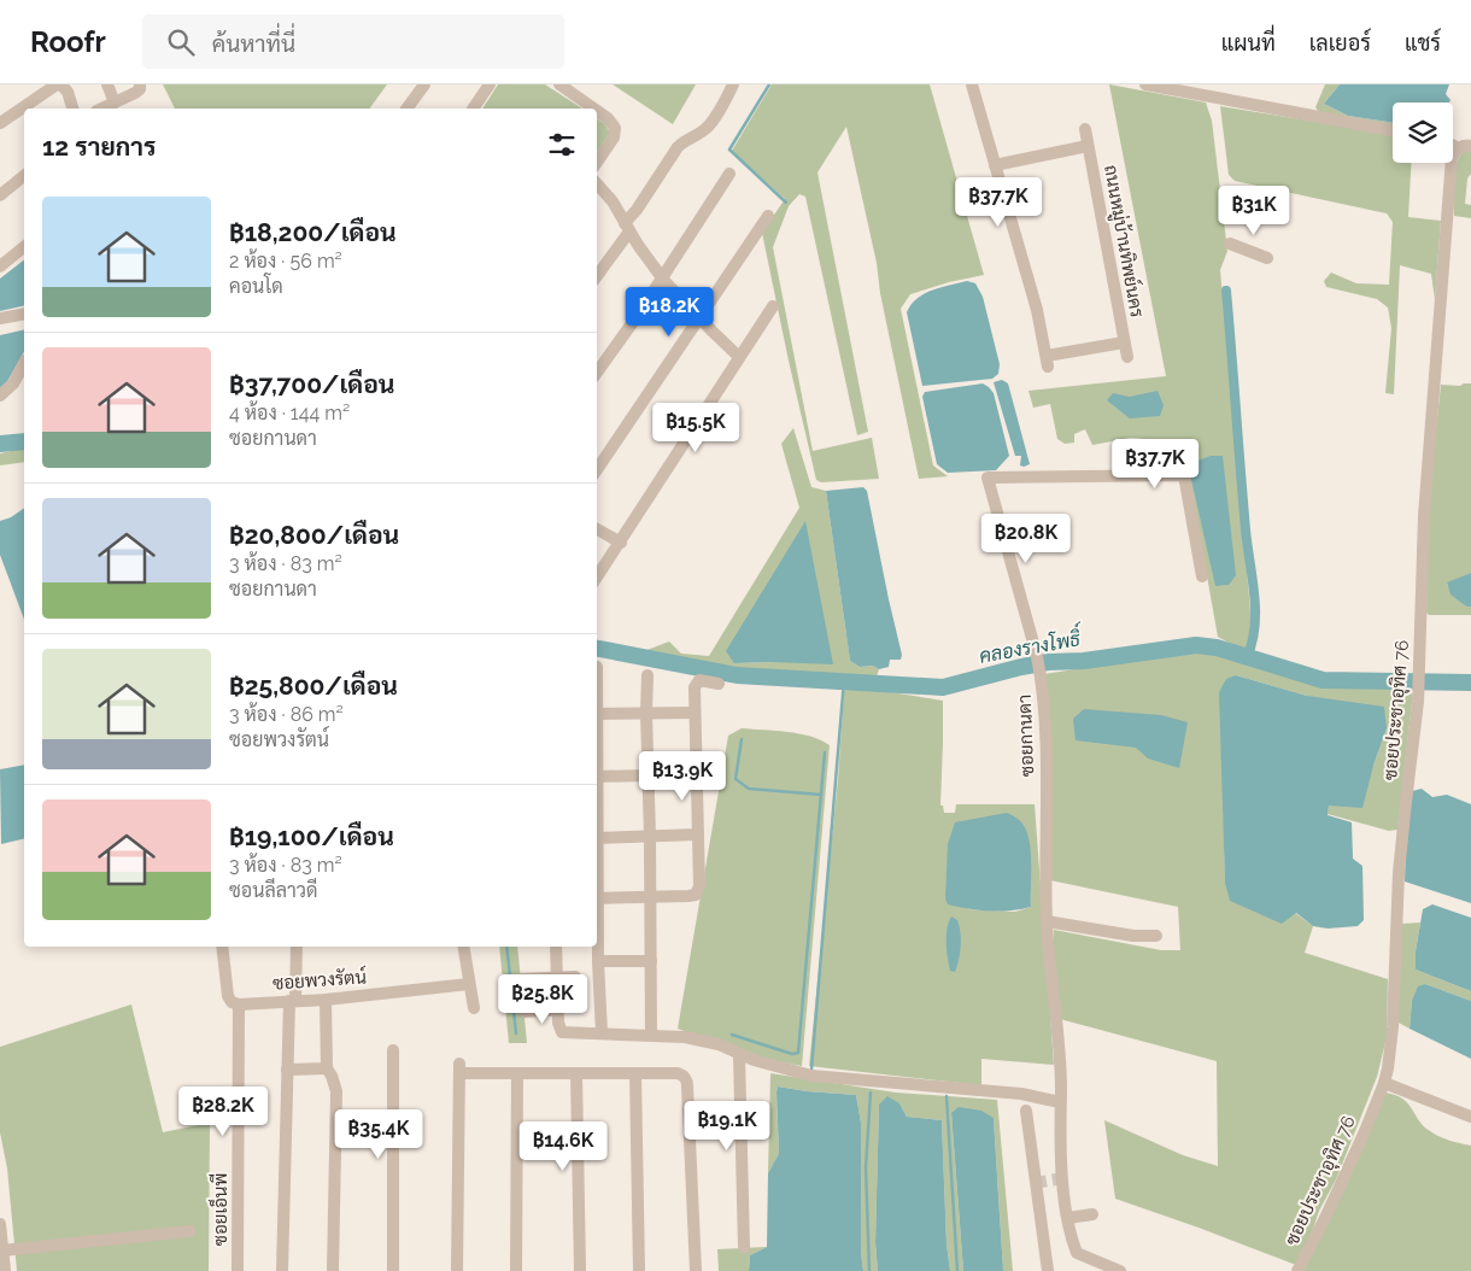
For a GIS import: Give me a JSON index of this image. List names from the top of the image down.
{
  "streets": {
    "street": [
      "ถนนหมู่บ้านทิพย์นคร",
      "ซอยประชาอุทิศ 76",
      "ซอยกานดา",
      "ซอยพวงรัตน์",
      "ซอยเอ็นพี"
    ]
  },
  "crossings": [
    ["ซอยพวงรัตน์", "ซอยเอ็นพี"]
  ],
  "water": ["คลองรางโพธิ์"],
  "page": {
    "header": "Roofr",
    "search": "ค้นหาที่นี่",
    "nav": ["แผนที่", "เลเยอร์", "แชร์"],
    "heading": "12 รายการ",
    "price": [
      "฿37.7K",
      "฿31K",
      "฿18.2K",
      "฿15.5K",
      "฿37.7K",
      "฿20.8K",
      "฿13.9K",
      "฿25.8K",
      "฿28.2K",
      "฿19.1K",
      "฿35.4K",
      "฿14.6K"
    ],
    "list": [
      {
        "name": "฿18,200/เดือน",
        "note": "2 ห้อง · 56 m² · คอนโด"
      },
      {
        "name": "฿37,700/เดือน",
        "note": "4 ห้อง · 144 m² · ซอยกานดา"
      },
      {
        "name": "฿20,800/เดือน",
        "note": "3 ห้อง · 83 m² · ซอยกานดา"
      },
      {
        "name": "฿25,800/เดือน",
        "note": "3 ห้อง · 86 m² · ซอยพวงรัตน์"
      },
      {
        "name": "฿19,100/เดือน",
        "note": "3 ห้อง · 83 m² · ซอนลีลาวดี"
      }
    ]
  }
}
